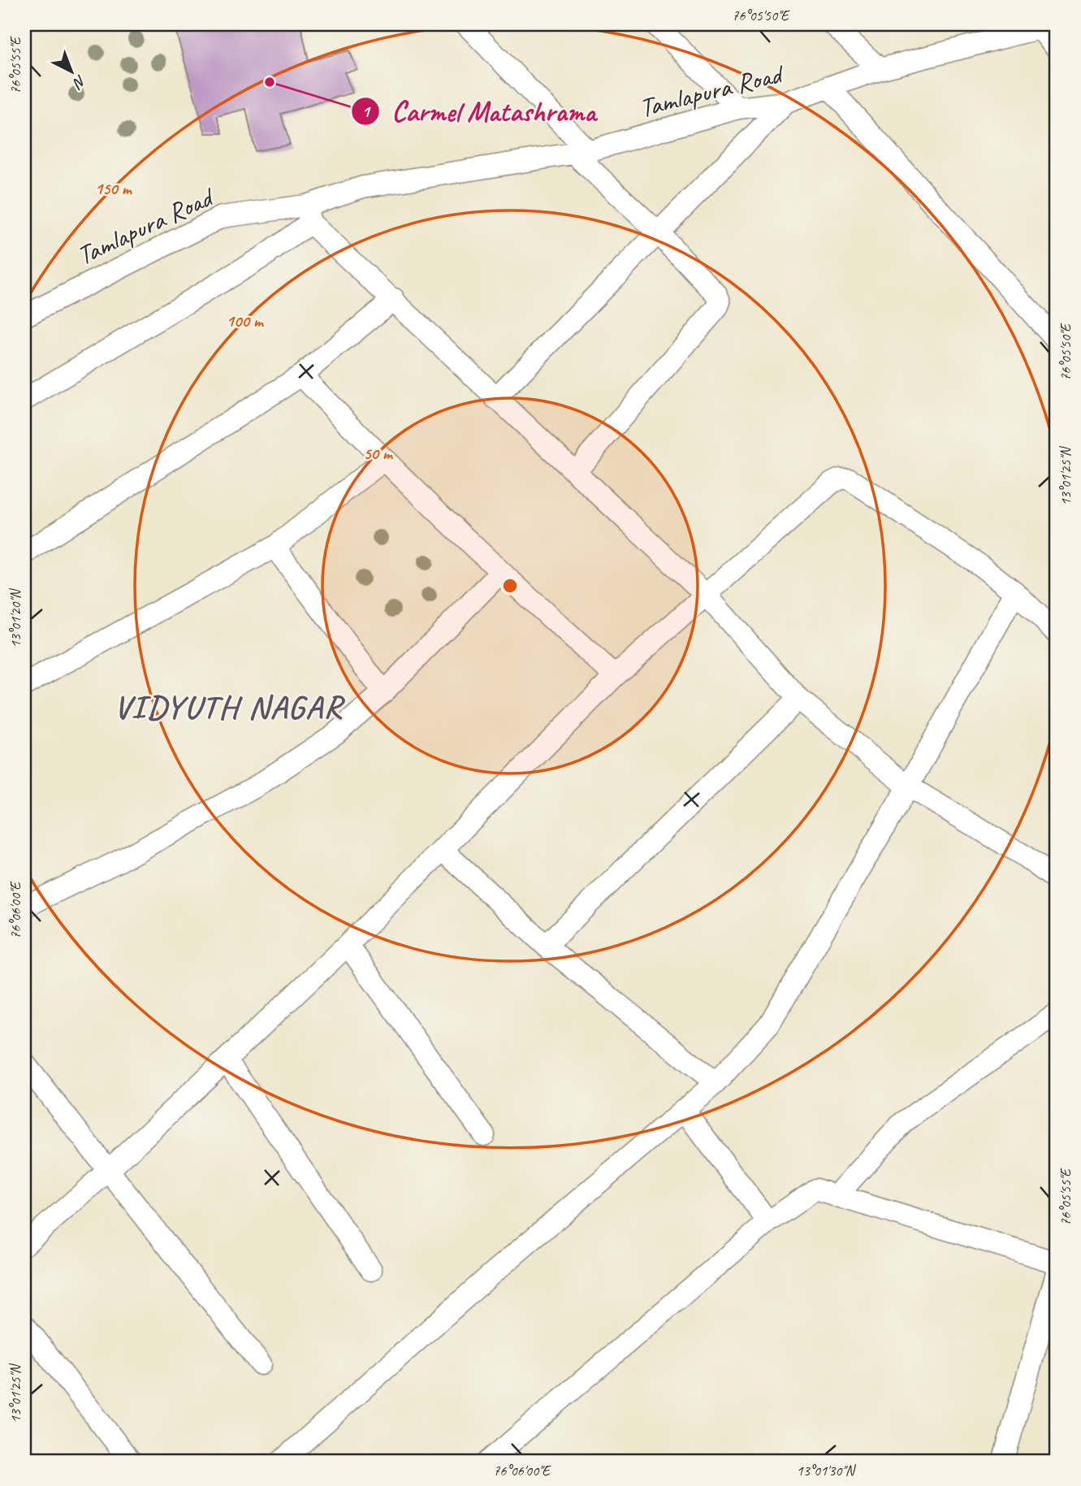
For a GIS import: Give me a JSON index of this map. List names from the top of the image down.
{
  "streets": {
    "street": ["Tamlapura Road"]
  },
  "districts": ["VIDYUTH NAGAR"],
  "places": ["Carmel Matashrama"],
  "north": "bottom right",
  "coordinates": [
    "76°05'50\"E",
    "76°05'55\"E",
    "13°01'25\"N",
    "13°01'20\"N",
    "76°06'00\"E",
    "13°01'30\"N"
  ],
  "rings": ["150 m", "100 m", "50 m"]
}
